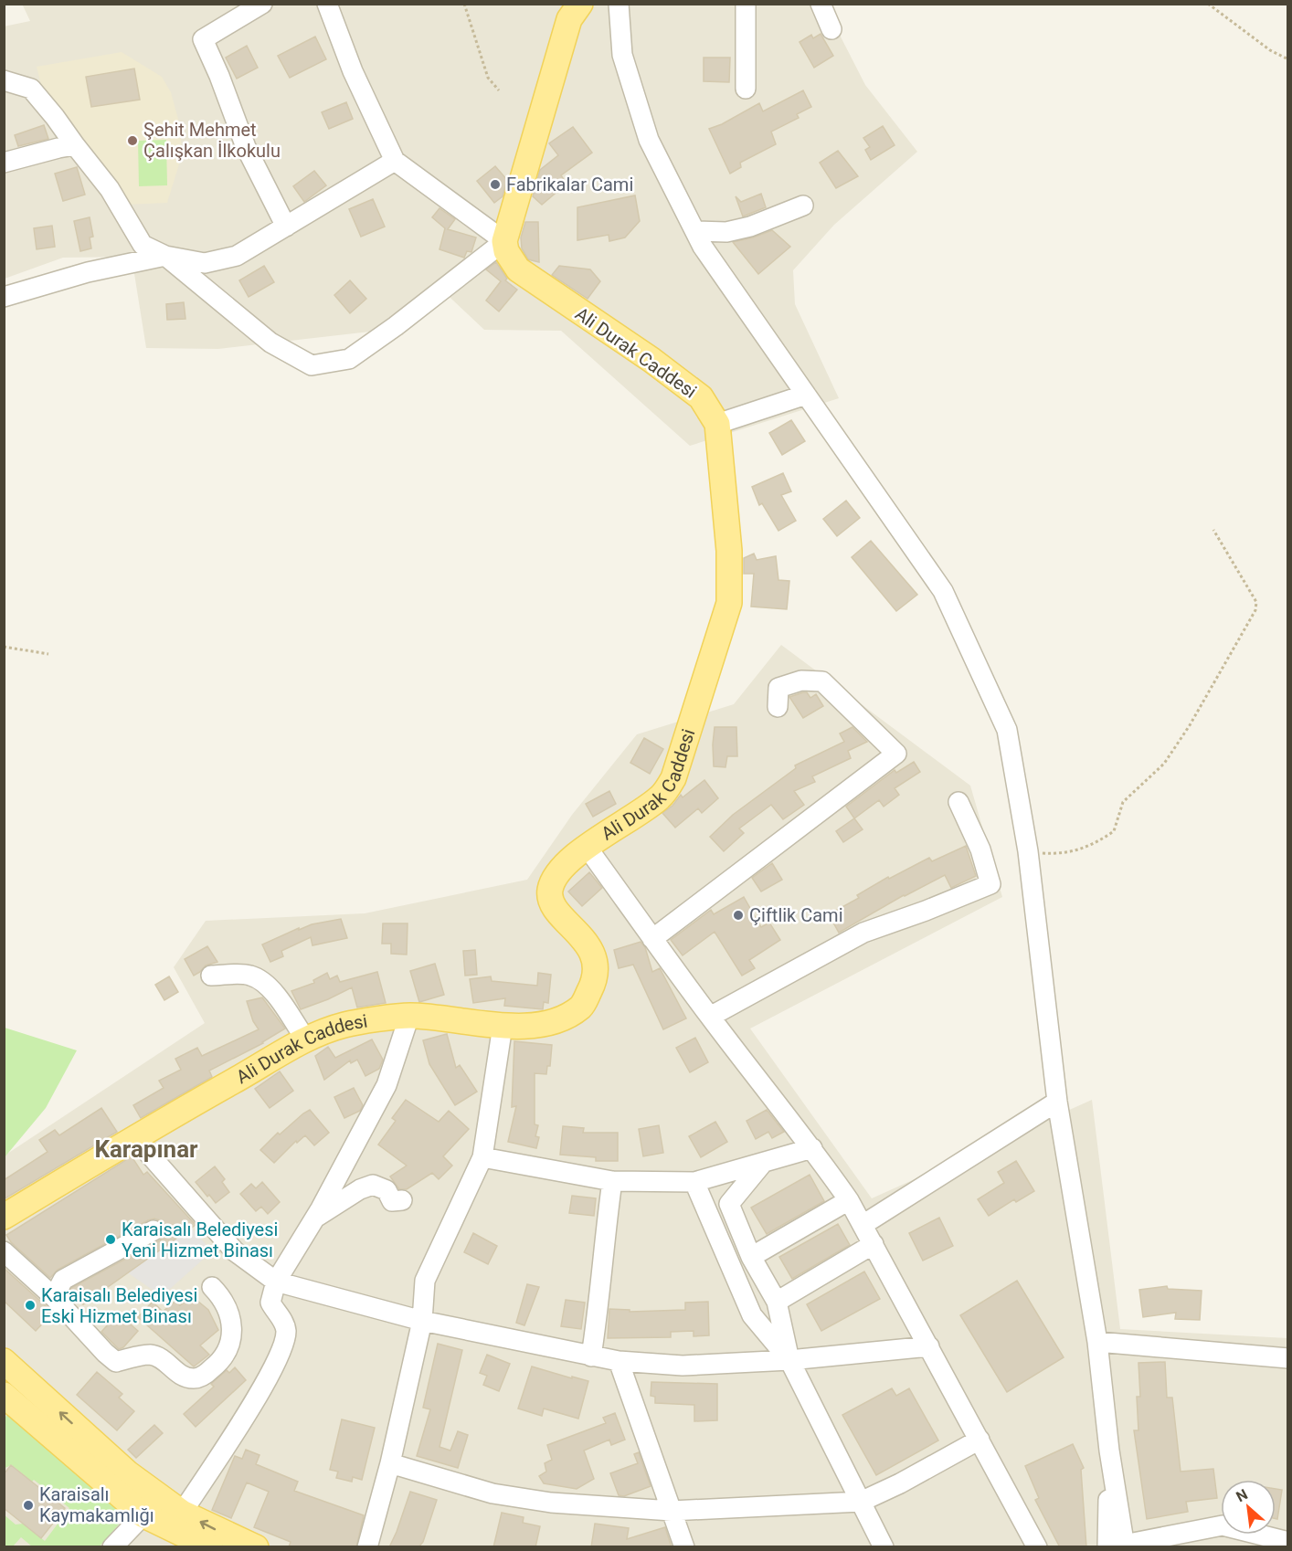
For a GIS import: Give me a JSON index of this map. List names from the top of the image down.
{
  "streets": {
    "main road": ["Ali Durak Caddesi"]
  },
  "districts": ["Karapınar"],
  "places": [
    "Şehit Mehmet Çalışkan İlkokulu",
    "Fabrikalar Cami",
    "Çiftlik Cami",
    "Karaisalı Belediyesi Yeni Hizmet Binası",
    "Karaisalı Belediyesi Eski Hizmet Binası",
    "Karaisalı Kaymakamlığı"
  ],
  "north": "top left"
}
